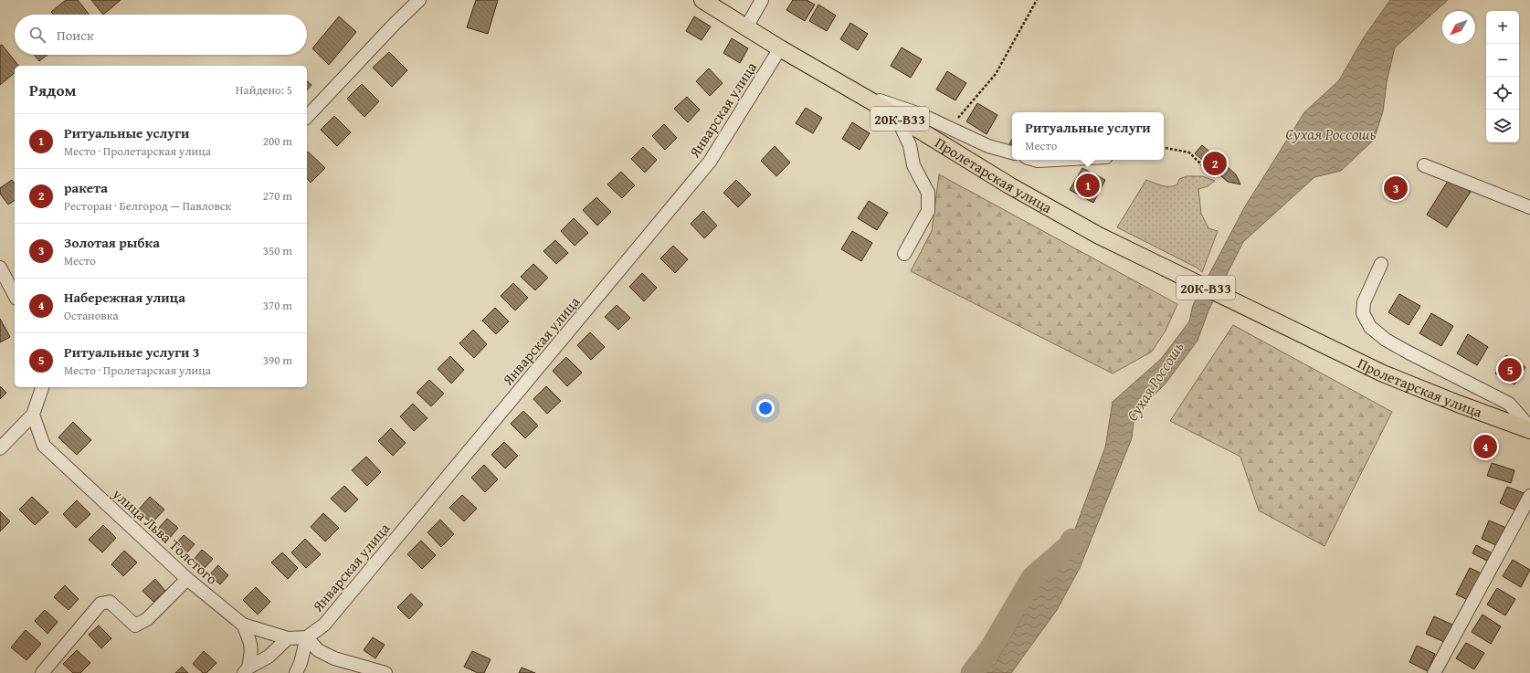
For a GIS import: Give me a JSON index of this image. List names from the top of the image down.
{
  "streets": {
    "main road": ["20К-В33", "Пролетарская улица"],
    "street": ["Январская улица", "улица Льва Толстого"]
  },
  "crossings": [
    ["Январская улица", "Пролетарская улица"],
    ["Январская улица", "улица Льва Толстого"]
  ],
  "water": ["Сухая Россошь"],
  "north": "bottom left",
  "page": {
    "map_buttons": ["+", "−"],
    "search": "Поиск",
    "heading": ["Рядом", "Найдено: 5"],
    "popup": ["Ритуальные услуги", "Место"],
    "list": [
      {
        "mark": "1",
        "name": "Ритуальные услуги",
        "note": "Место · Пролетарская улица",
        "value": "200 m"
      },
      {
        "mark": "2",
        "name": "ракета",
        "note": "Ресторан · Белгород — Павловск",
        "value": "270 m"
      },
      {
        "mark": "3",
        "name": "Золотая рыбка",
        "note": "Место",
        "value": "350 m"
      },
      {
        "mark": "4",
        "name": "Набережная улица",
        "note": "Остановка",
        "value": "370 m"
      },
      {
        "mark": "5",
        "name": "Ритуальные услуги 3",
        "note": "Место · Пролетарская улица",
        "value": "390 m"
      }
    ],
    "pins": [
      "2",
      "1",
      "3",
      "5",
      "4"
    ]
  }
}
